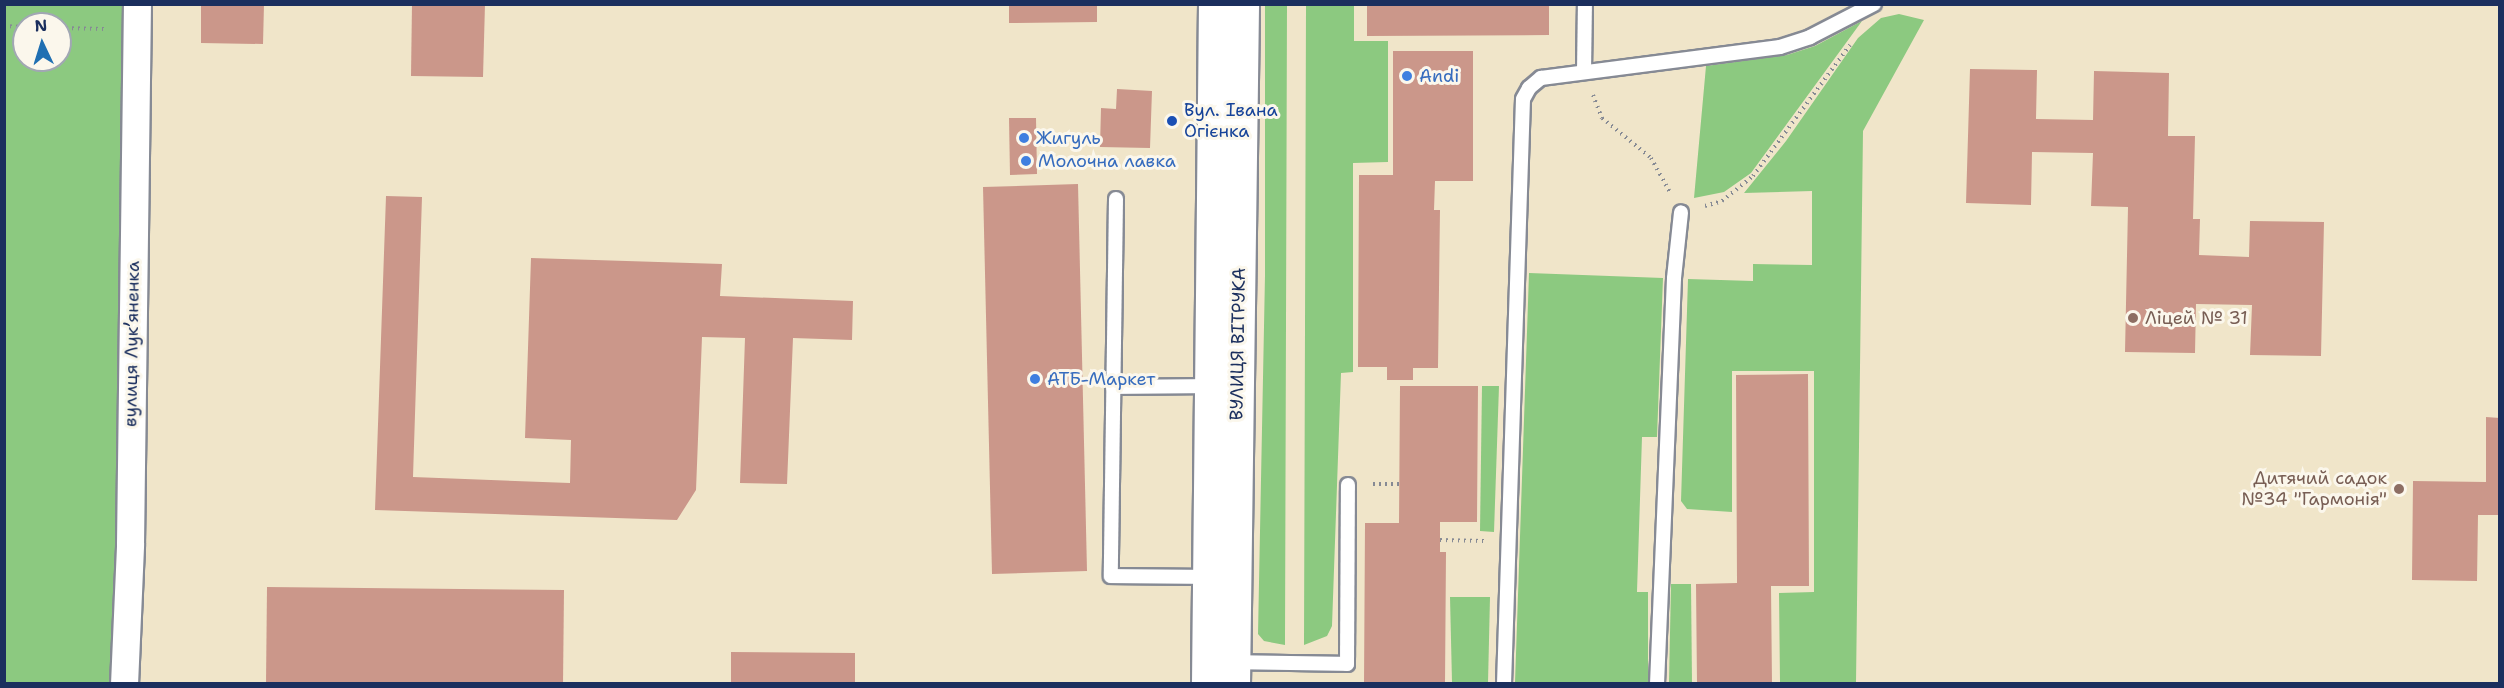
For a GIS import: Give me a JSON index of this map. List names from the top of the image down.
{
  "streets": {
    "main road": ["ВУЛИЦЯ ВІТРУКА"],
    "street": ["вулиця Лукʼяненка"]
  },
  "places": [
    "Andi",
    "Вул. Івана Огієнка",
    "Жигуль",
    "Молочна лавка",
    "Ліцей № 31",
    "АТБ-Маркет",
    "Дитячий садок №34 \"Гармонія\""
  ],
  "north": "top"
}
